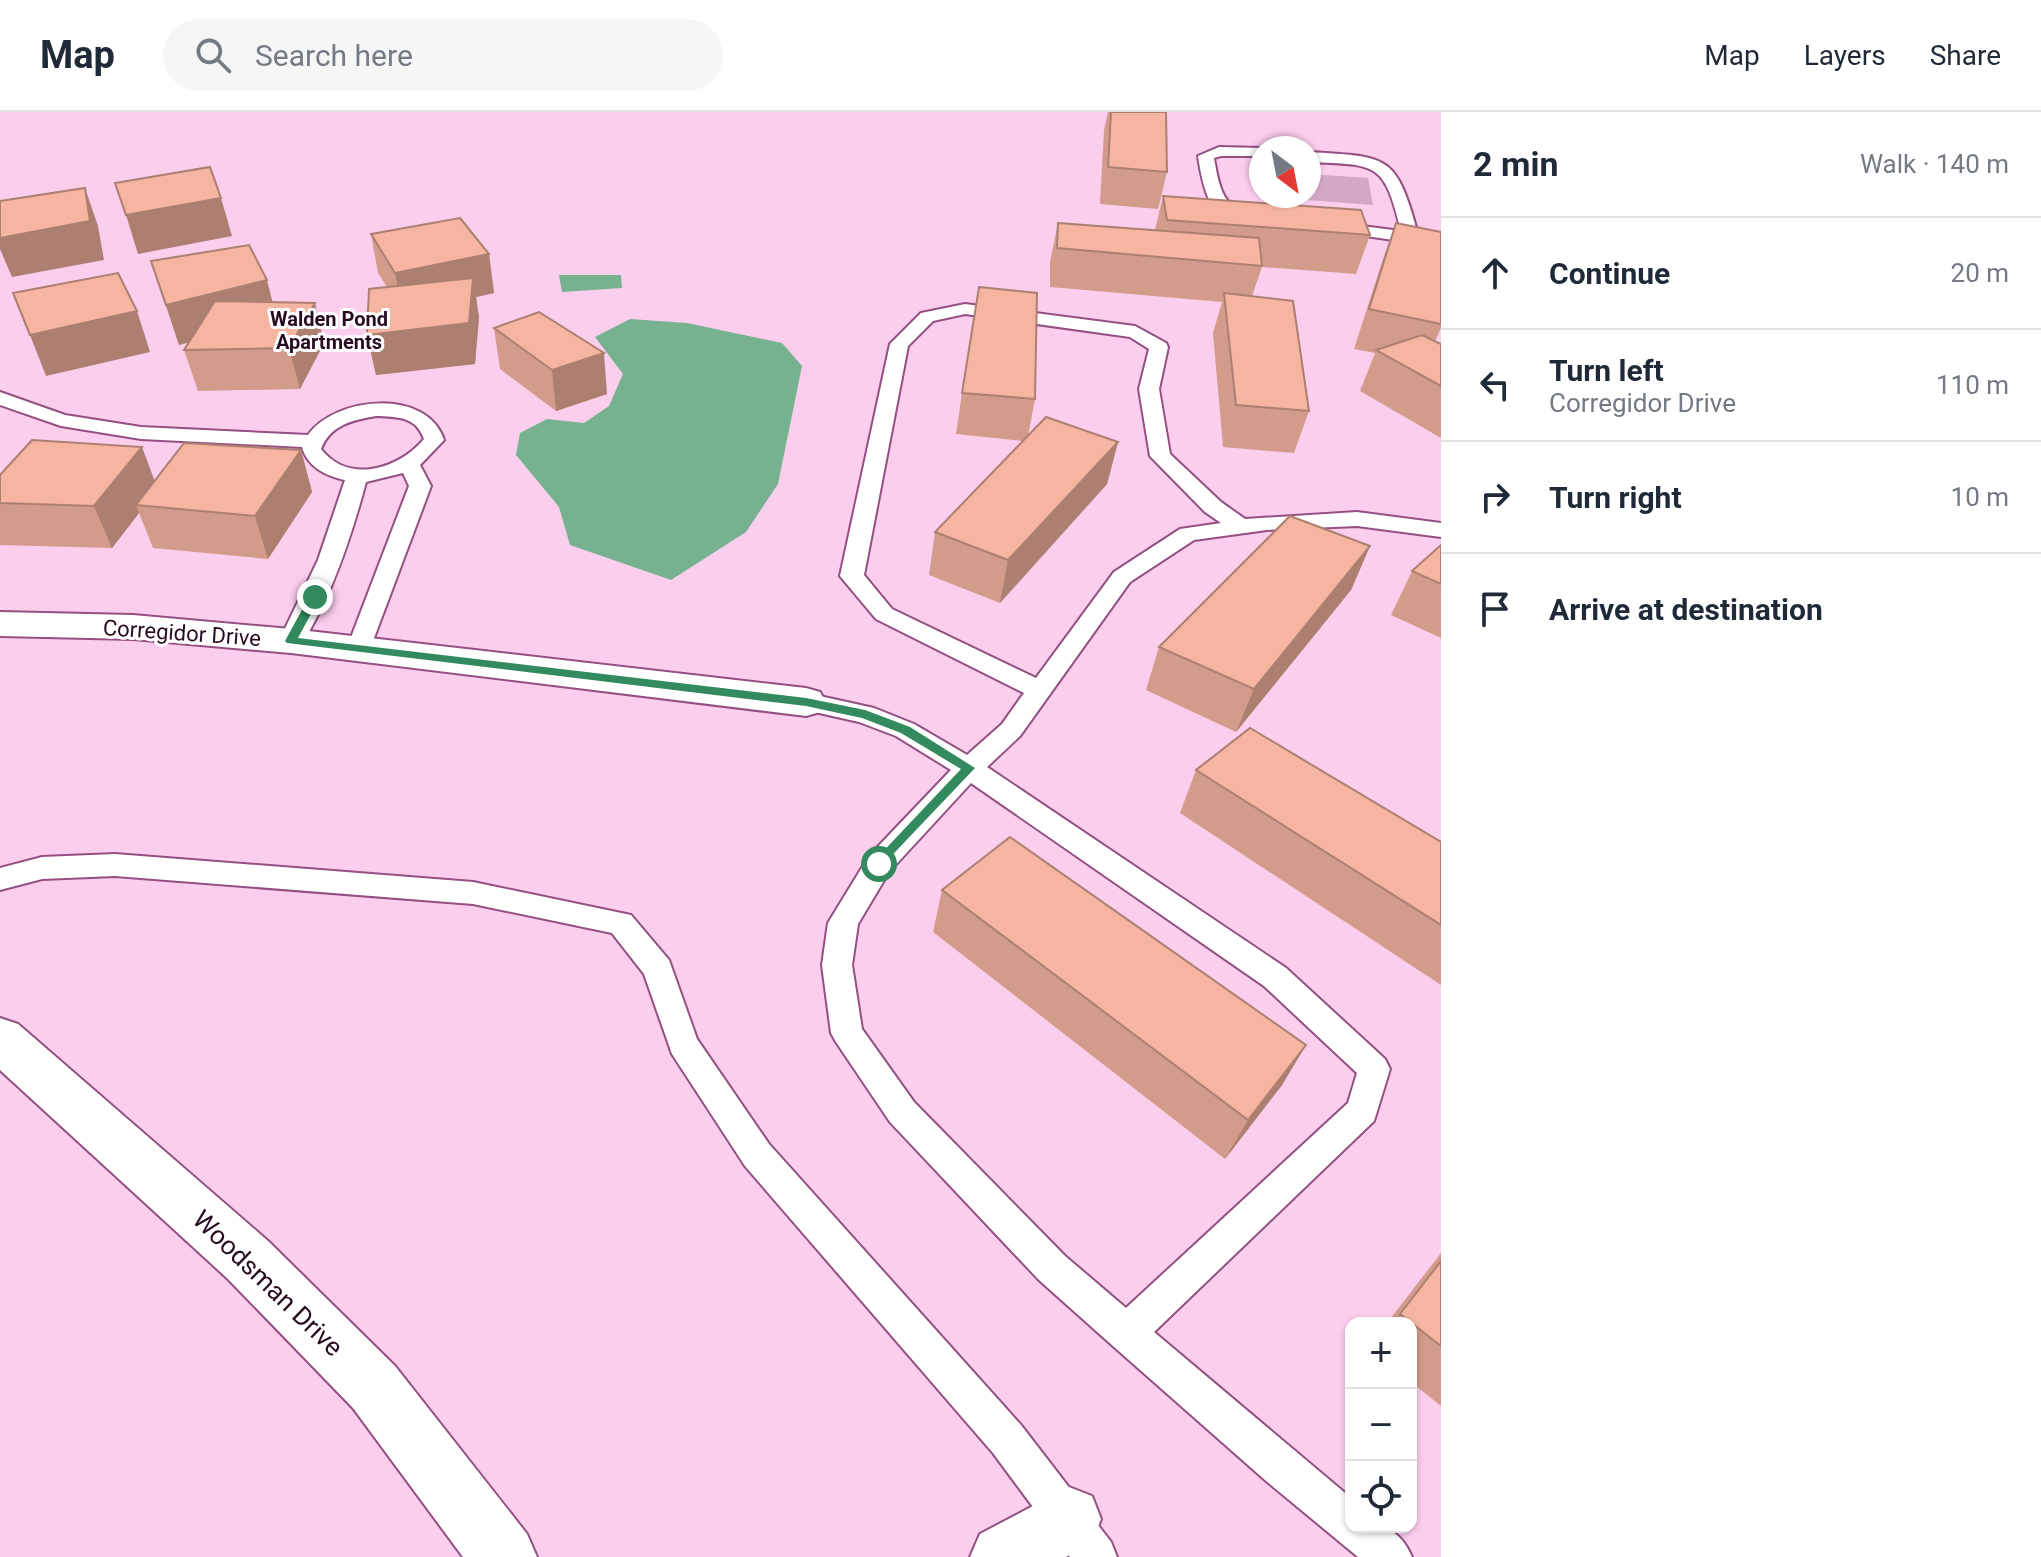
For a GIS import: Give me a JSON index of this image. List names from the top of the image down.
{
  "streets": {
    "street": ["Corregidor Drive", "Woodsman Drive"]
  },
  "districts": ["Walden Pond Apartments"],
  "north": "bottom right",
  "page": {
    "header": "Map",
    "search": "Search here",
    "nav": ["Map", "Layers", "Share"],
    "heading": ["2 min", "Walk · 140 m"],
    "list": [
      ["Continue", "20 m"],
      ["Turn left", "Corregidor Drive", "110 m"],
      ["Turn right", "10 m"],
      "Arrive at destination"
    ],
    "map_buttons": ["+", "−"]
  }
}
